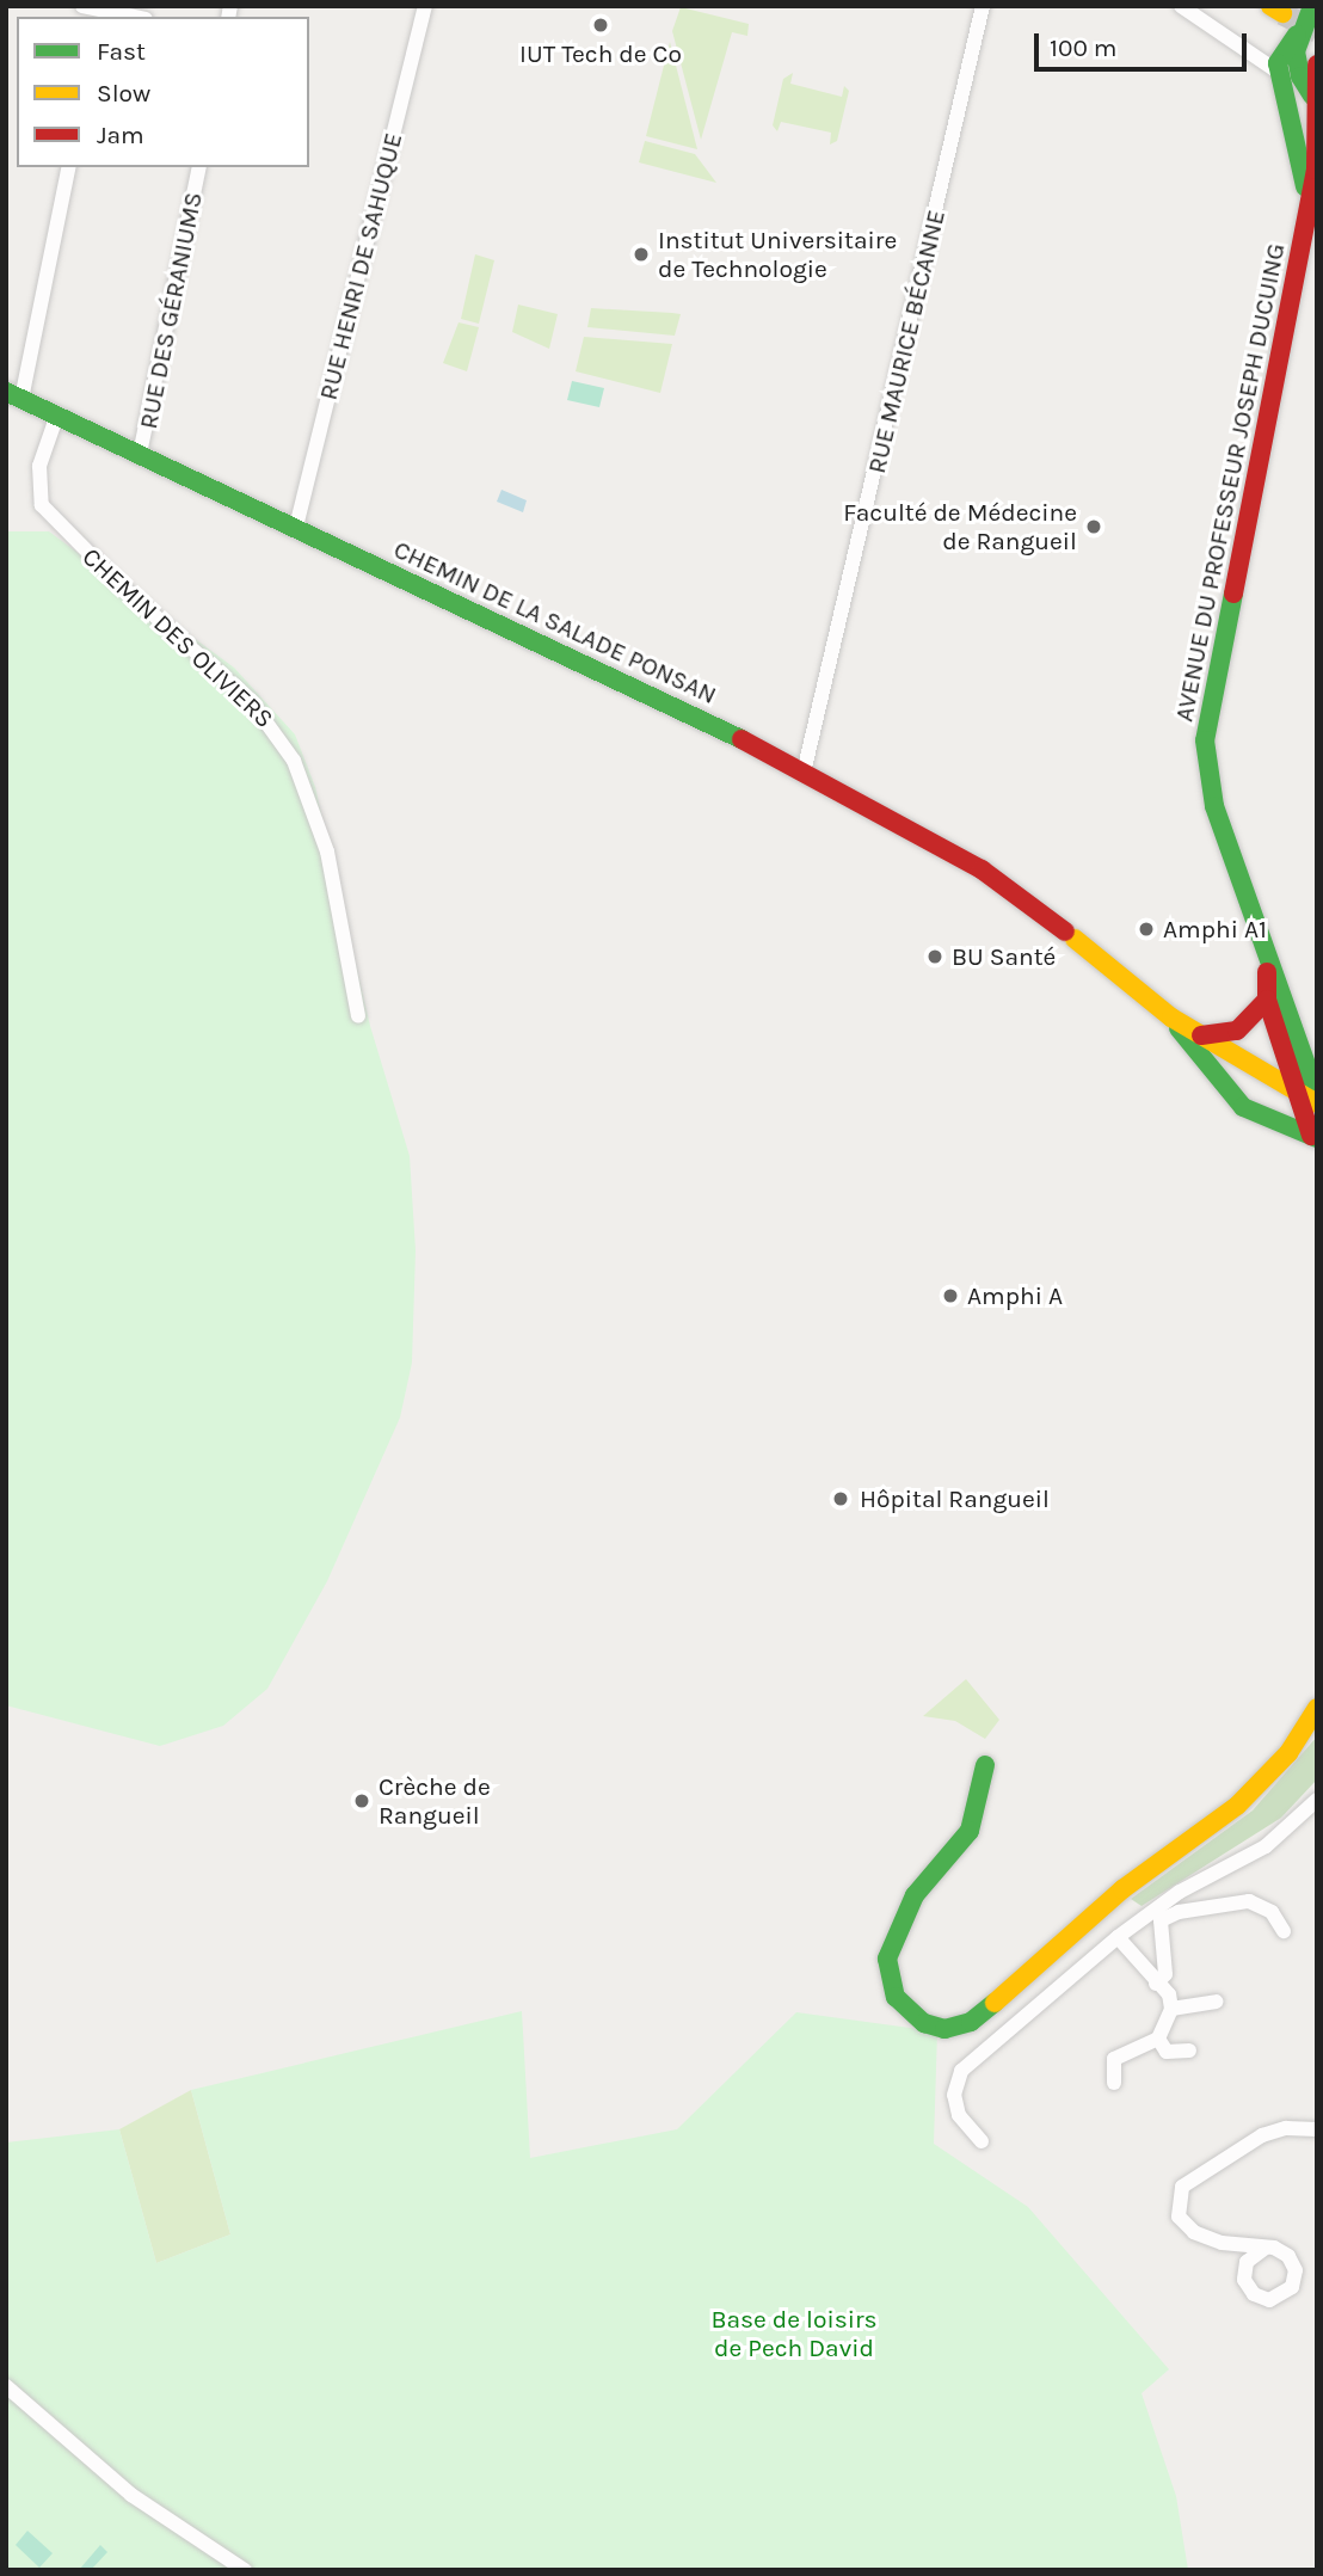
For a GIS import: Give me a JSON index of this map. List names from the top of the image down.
{
  "streets": {
    "street": [
      "RUE HENRI DE SAHUQUE",
      "RUE DES GÉRANIUMS",
      "RUE MAURICE BÉCANNE",
      "AVENUE DU PROFESSEUR JOSEPH DUCUING",
      "CHEMIN DE LA SALADE PONSAN",
      "CHEMIN DES OLIVIERS"
    ]
  },
  "crossings": [
    ["RUE HENRI DE SAHUQUE", "CHEMIN DE LA SALADE PONSAN"],
    ["RUE DES GÉRANIUMS", "CHEMIN DE LA SALADE PONSAN"],
    ["RUE MAURICE BÉCANNE", "CHEMIN DE LA SALADE PONSAN"],
    ["AVENUE DU PROFESSEUR JOSEPH DUCUING", "CHEMIN DE LA SALADE PONSAN"],
    ["CHEMIN DE LA SALADE PONSAN", "CHEMIN DES OLIVIERS"]
  ],
  "parks": ["Base de loisirs de Pech David"],
  "places": [
    "IUT Tech de Co",
    "Institut Universitaire de Technologie",
    "Faculté de Médecine de Rangueil",
    "Amphi A1",
    "BU Santé",
    "Amphi A",
    "Hôpital Rangueil",
    "Crèche de Rangueil"
  ],
  "legend": ["Fast", "Slow", "Jam"],
  "scale_bar": "100 m"
}
